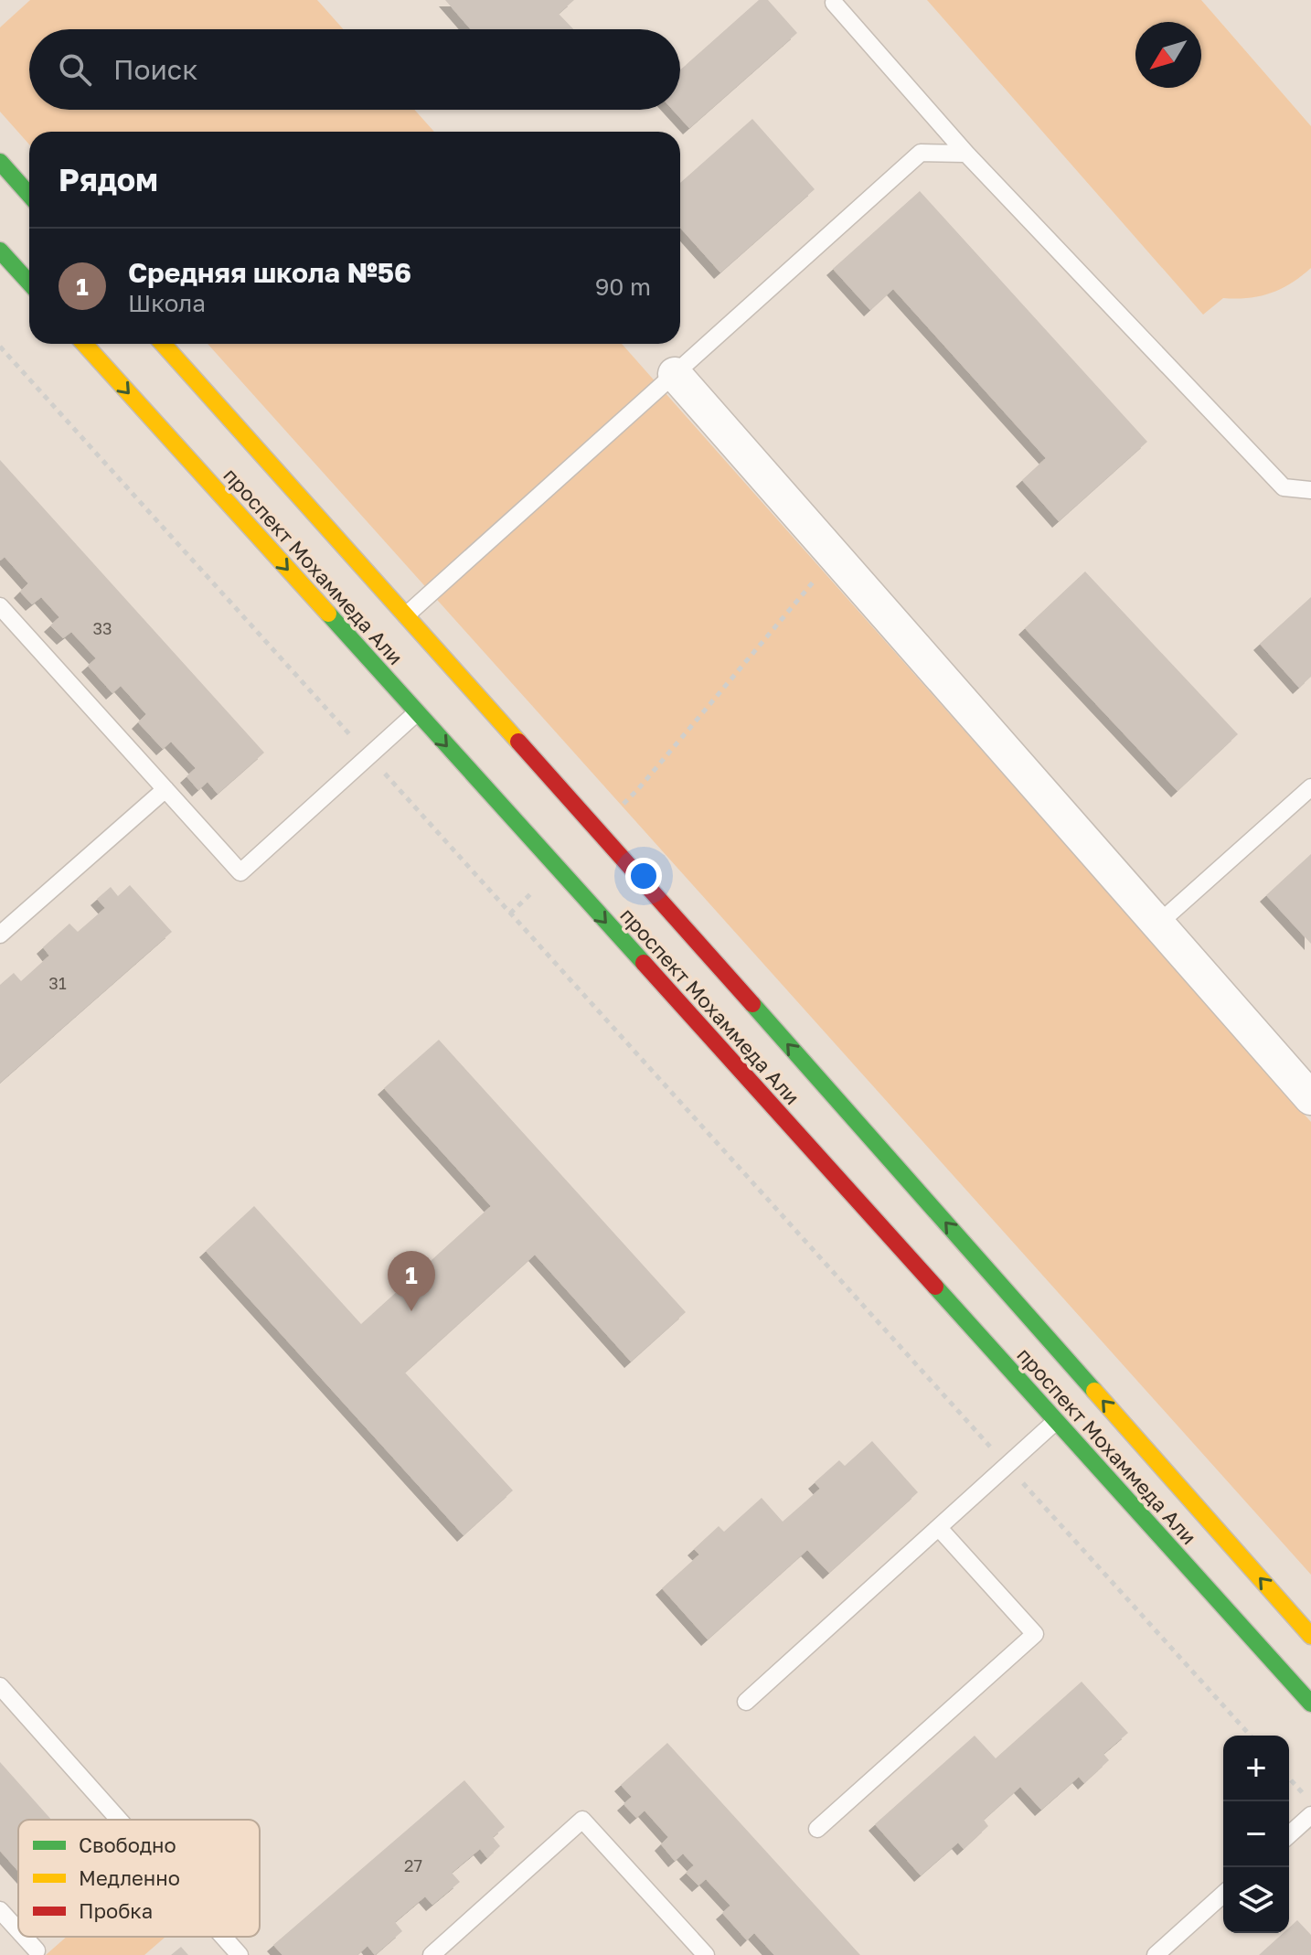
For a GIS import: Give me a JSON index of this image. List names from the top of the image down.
{
  "streets": {
    "main road": ["проспект Мохаммеда Али"]
  },
  "house_numbers": ["33", "31", "27"],
  "legend": ["Свободно", "Медленно", "Пробка"],
  "north": "bottom left",
  "page": {
    "search": "Поиск",
    "heading": "Рядом",
    "list": [
      {
        "mark": "1",
        "name": "Средняя школа №56",
        "note": "Школа",
        "value": "90 m"
      }
    ],
    "pins": "1",
    "map_buttons": ["+", "−"]
  }
}
